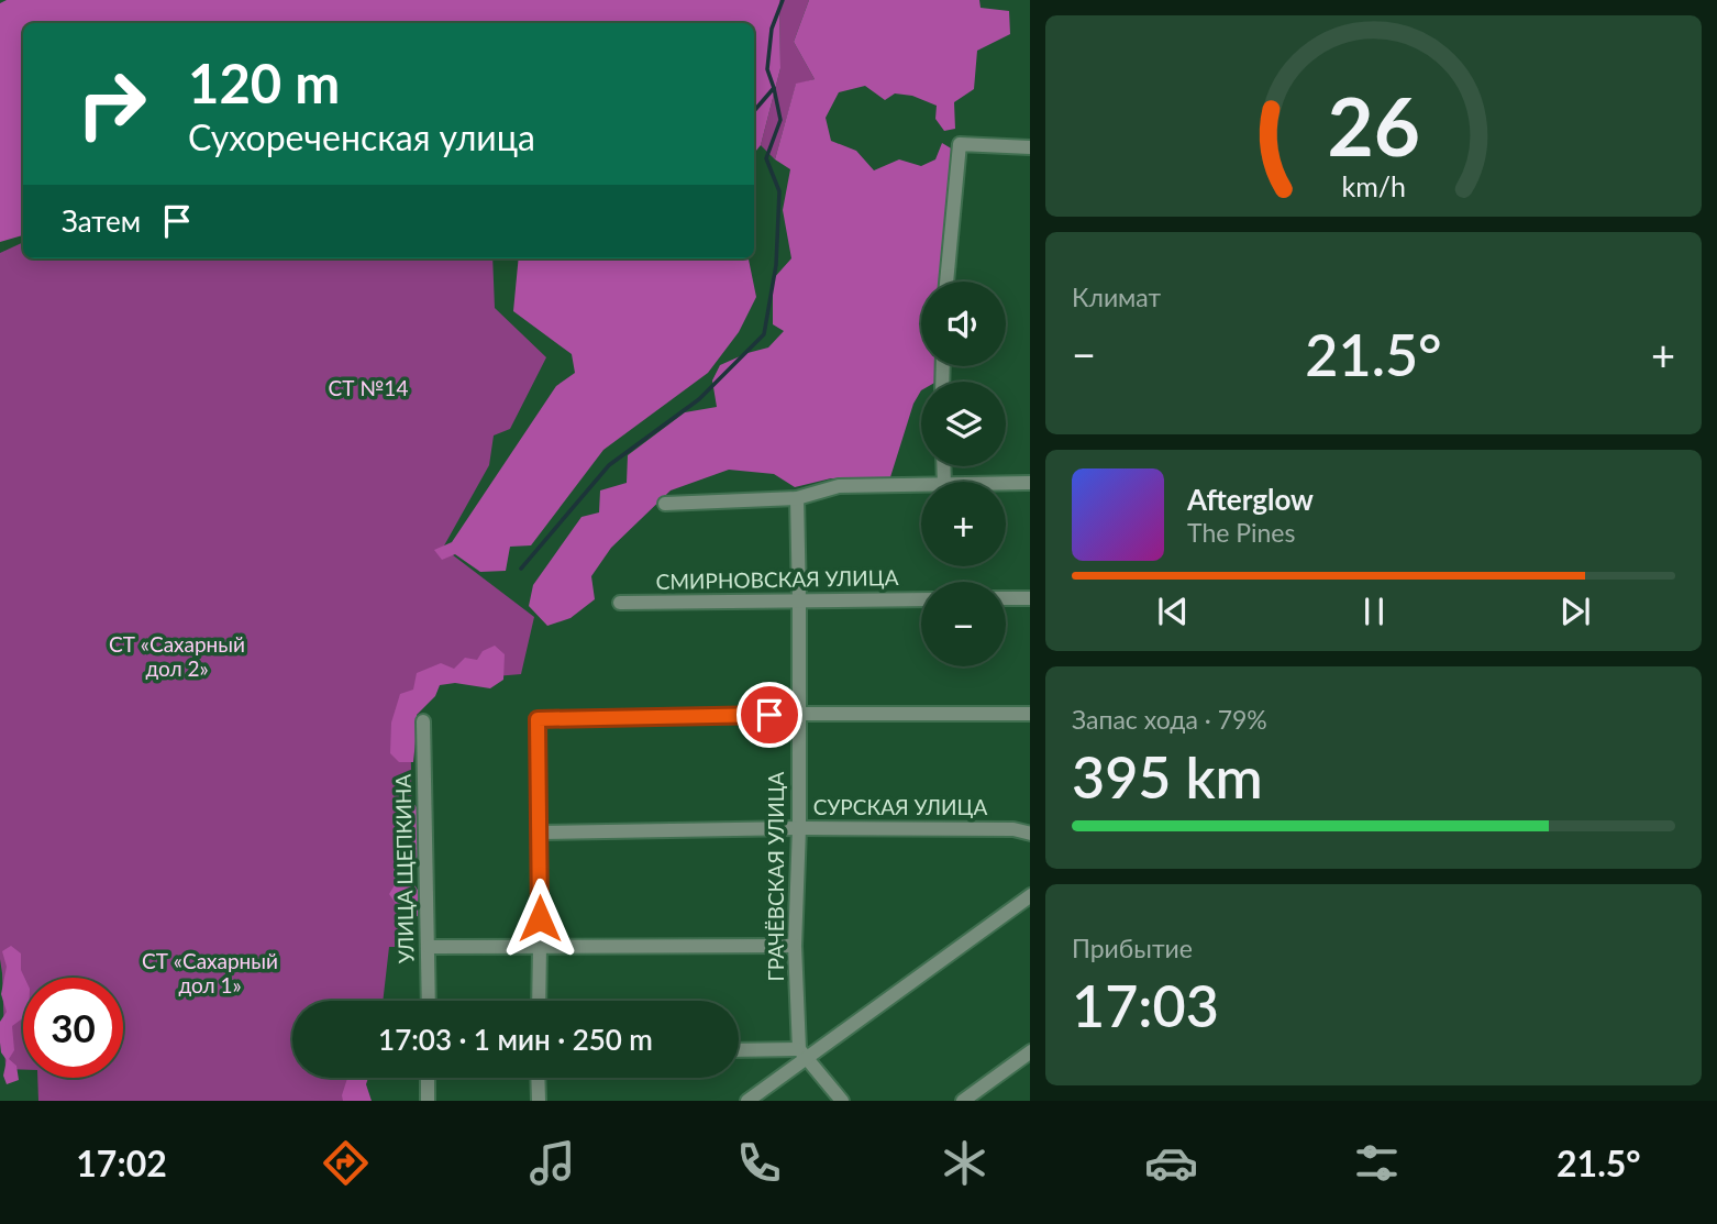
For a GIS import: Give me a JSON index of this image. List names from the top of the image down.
{
  "streets": {
    "street": [
      "СМИРНОВСКАЯ УЛИЦА",
      "СУРСКАЯ УЛИЦА",
      "УЛИЦА ЩЕПКИНА",
      "ГРАЧЁВСКАЯ УЛИЦА"
    ]
  },
  "crossings": [
    ["СМИРНОВСКАЯ УЛИЦА", "ГРАЧЁВСКАЯ УЛИЦА"],
    ["СУРСКАЯ УЛИЦА", "ГРАЧЁВСКАЯ УЛИЦА"]
  ],
  "parks": ["СТ №14", "СТ «Сахарный дол 2»", "СТ «Сахарный дол 1»"],
  "page": {
    "turn": ["120 m", "Сухореченская улица"],
    "then": "Затем",
    "tile": [
      "Климат",
      ["Запас хода · 79%", "395 km"],
      ["Прибытие", "17:03"]
    ],
    "map_buttons": ["+", "−"],
    "heat": ["−", "21.5°", "+"],
    "song": ["Afterglow", "The Pines"],
    "limit": "30",
    "trip": "17:03 · 1 мин · 250 m",
    "tabs": ["17:02", "21.5°"],
    "gauge": ["26", "km/h"]
  }
}
